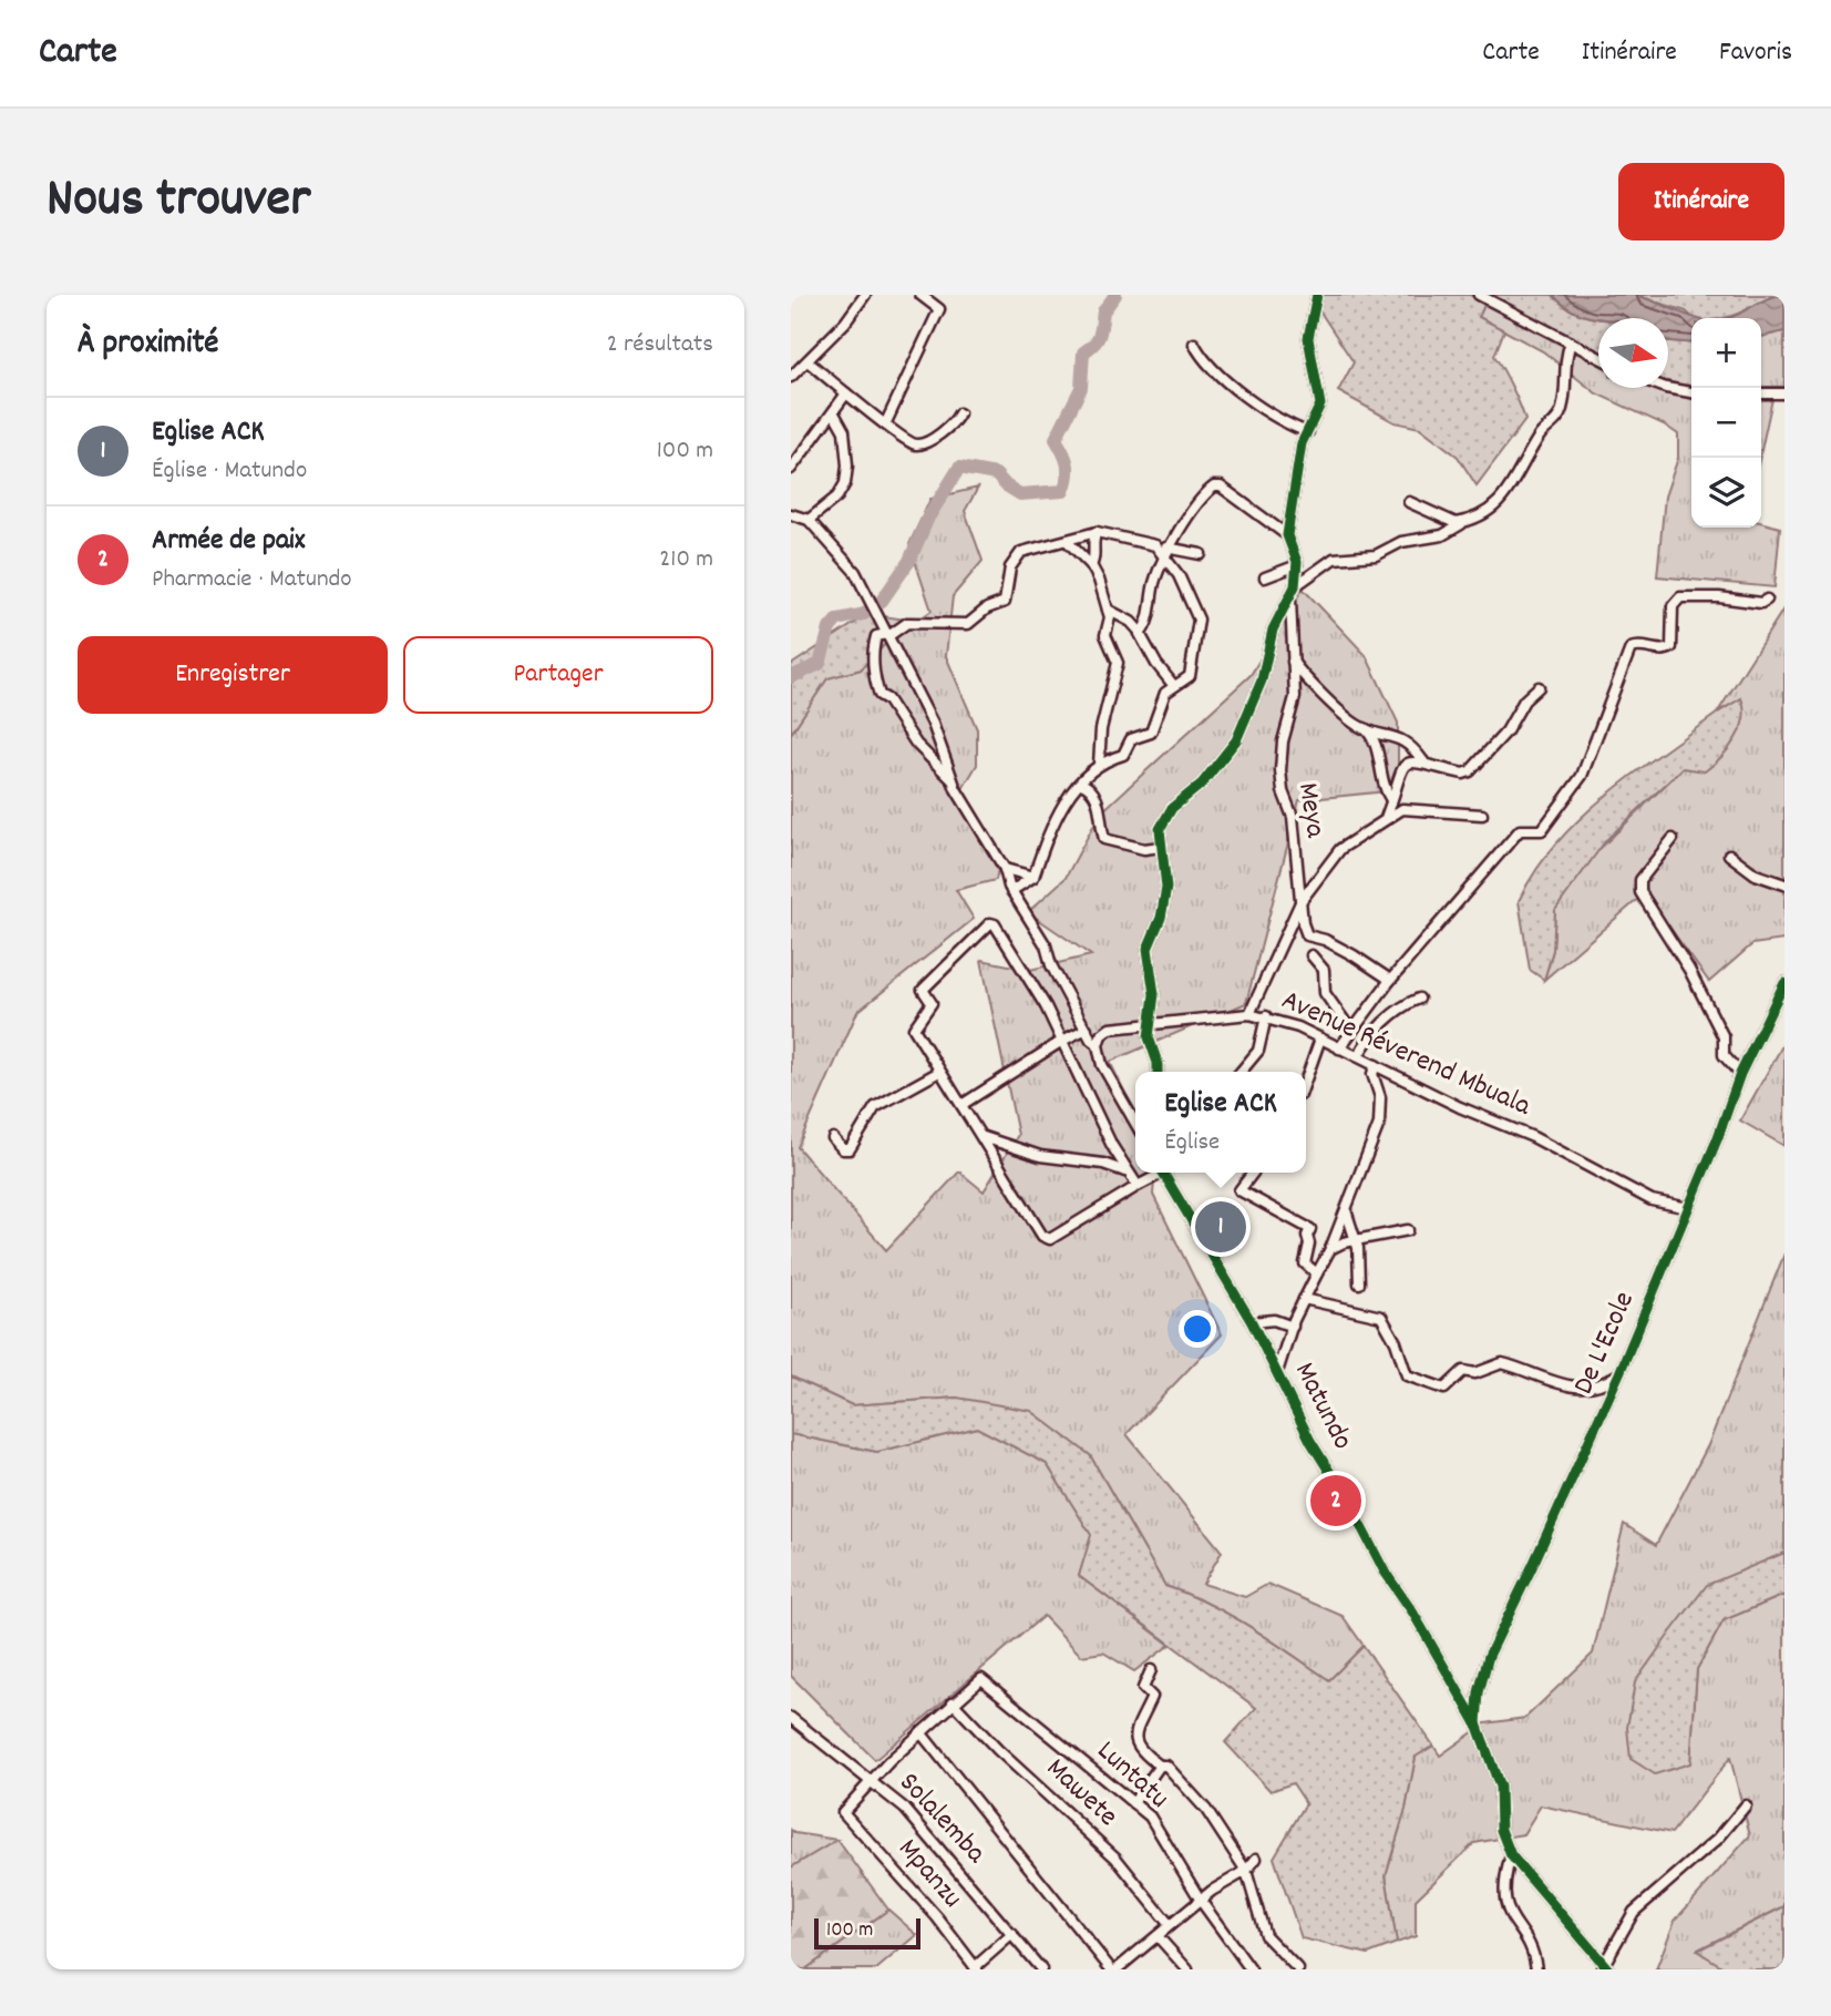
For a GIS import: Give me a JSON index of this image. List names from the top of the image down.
{
  "streets": {
    "street": [
      "Meya",
      "Avenue Réverend Mbuala",
      "De L'Ecole",
      "Matundo",
      "Luntatu",
      "Mawete",
      "Solalemba",
      "Mpanzu"
    ]
  },
  "crossings": [
    ["Avenue Réverend Mbuala", "De L'Ecole"],
    ["De L'Ecole", "Matundo"],
    ["Luntatu", "Mawete"],
    ["Solalemba", "Mpanzu"]
  ],
  "scale_bar": "100 m",
  "north": "right",
  "page": {
    "header": "Carte",
    "nav": ["Carte", "Itinéraire", "Favoris"],
    "title": "Nous trouver",
    "buttons": [
      "Itinéraire",
      ["Enregistrer", "Partager"]
    ],
    "heading": ["À proximité", "2 résultats"],
    "map_buttons": ["+", "−"],
    "list": [
      {
        "mark": "1",
        "name": "Eglise ACK",
        "note": "Église · Matundo",
        "value": "100 m"
      },
      {
        "mark": "2",
        "name": "Armée de paix",
        "note": "Pharmacie · Matundo",
        "value": "210 m"
      }
    ],
    "popup": ["Eglise ACK", "Église"],
    "pins": ["1", "2"],
    "scale": "100 m"
  }
}
